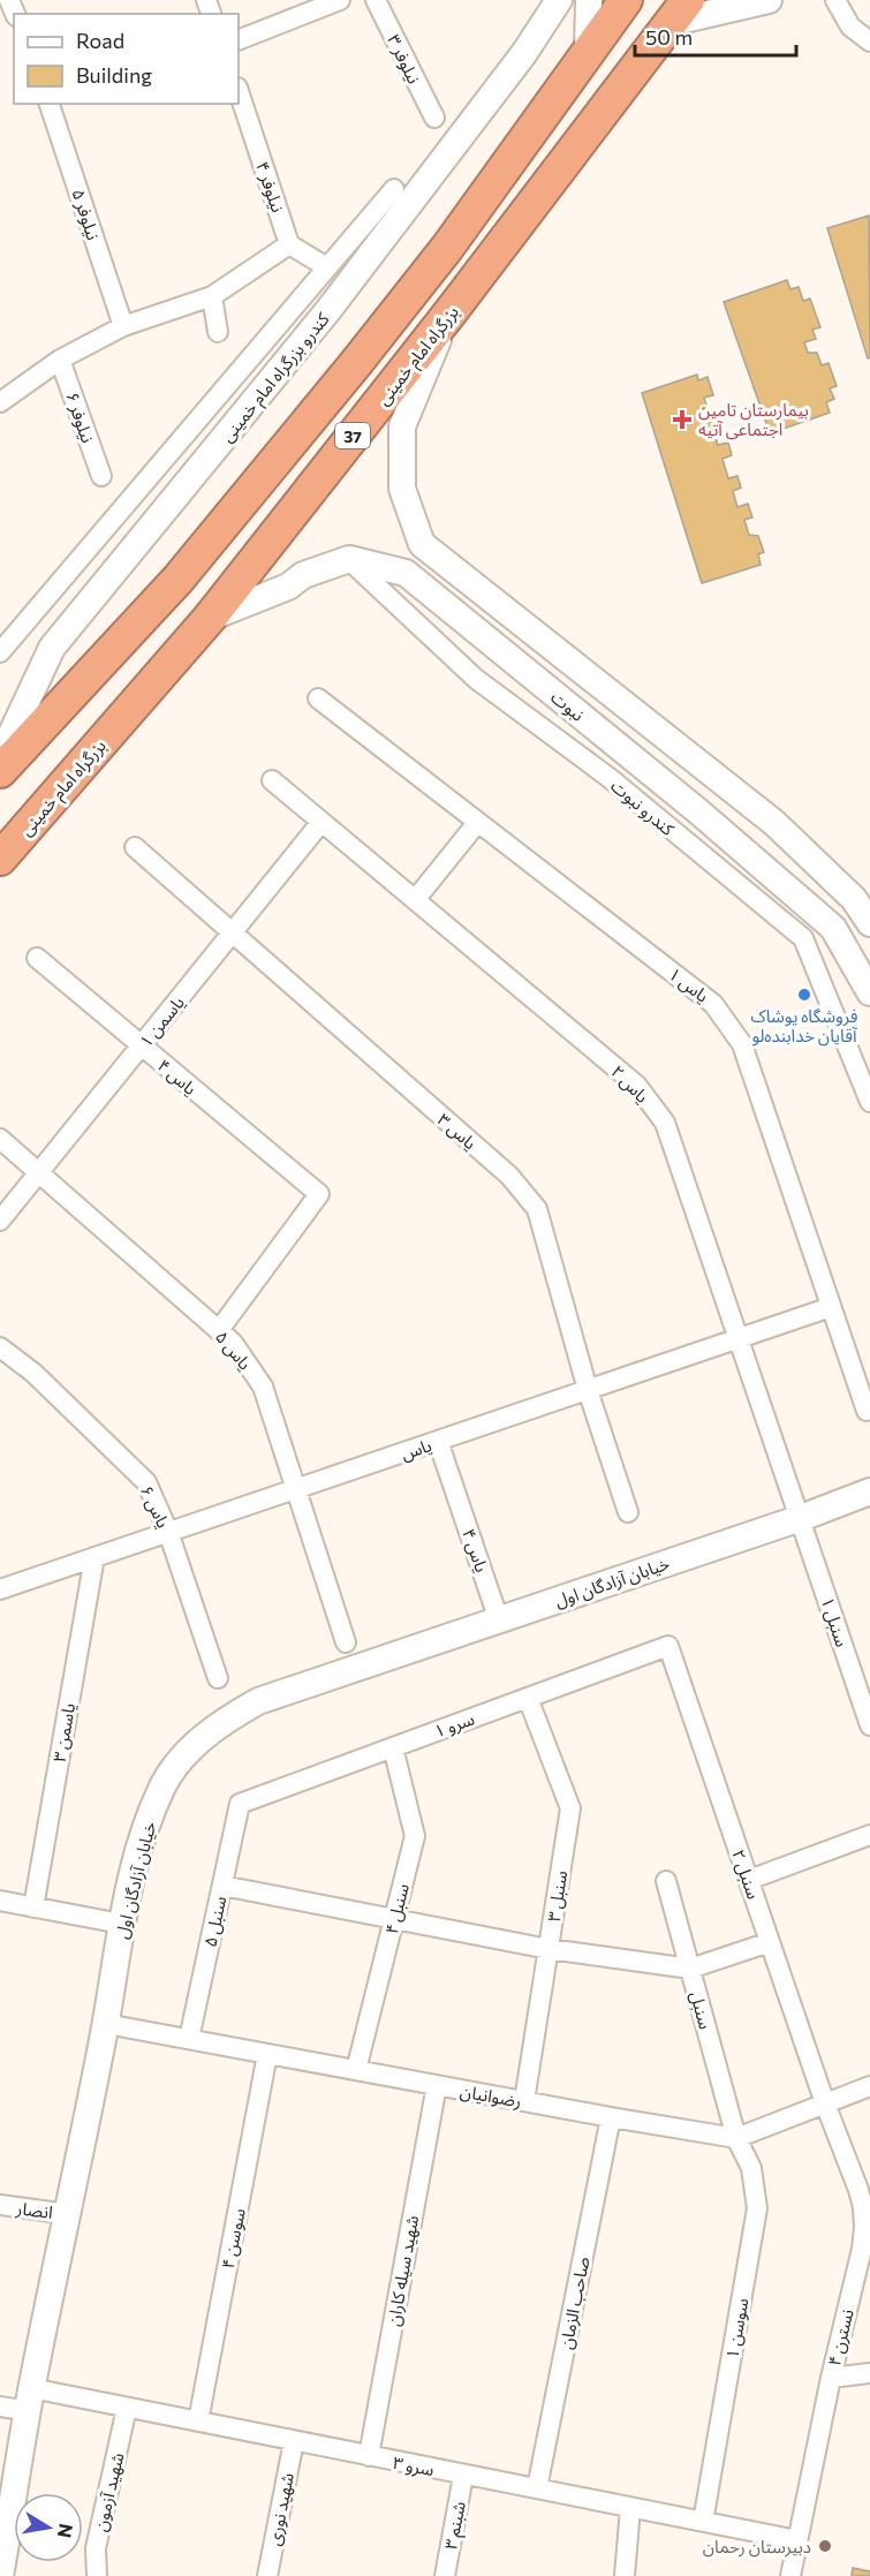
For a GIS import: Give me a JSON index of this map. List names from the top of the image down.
{
  "streets": {
    "highway": ["بزرگراه امام خمینی", "37"],
    "street": [
      "نیلوفر ۳",
      "نیلوفر ۴",
      "نیلوفر ۵",
      "کندرو بزرگراه امام خمینی",
      "نیلوفر ۶",
      "نبوت",
      "کندرو نبوت",
      "یاس ۱",
      "یاسمن ۱",
      "یاس ۴",
      "یاس ۲",
      "یاس ۳",
      "یاس ۵",
      "یاس",
      "یاس ۶",
      "خیابان آزادگان اول",
      "سنبل ۱",
      "سرو ۱",
      "یاسمن ۳",
      "سنبل ۲",
      "سنبل ۳",
      "سنبل ۴",
      "سنبل ۵",
      "سنبل",
      "رضوانیان",
      "انصار",
      "سوسن ۴",
      "شهید سیله کاران",
      "صاحب الزمان",
      "سوسن ۱",
      "نسترن ۴",
      "سرو ۳",
      "شهید آزمون",
      "شهید نوری",
      "شبنم ۳"
    ]
  },
  "crossings": [
    ["بزرگراه امام خمینی", "نبوت"],
    ["نبوت", "کندرو نبوت"],
    ["یاس ۱", "یاس"],
    ["یاسمن ۱", "یاس ۴"],
    ["یاسمن ۱", "یاس ۲"],
    ["یاسمن ۱", "یاس ۳"],
    ["یاسمن ۱", "یاس ۵"],
    ["یاس ۴", "یاس ۵"],
    ["یاس ۴", "یاس"],
    ["یاس ۴", "خیابان آزادگان اول"],
    ["یاس ۲", "یاس"],
    ["یاس ۲", "خیابان آزادگان اول"],
    ["یاس ۲", "سنبل ۱"],
    ["یاس ۳", "یاس"],
    ["یاس ۵", "یاس"],
    ["یاس", "یاس ۶"],
    ["یاس", "یاسمن ۳"],
    ["خیابان آزادگان اول", "سنبل ۱"],
    ["خیابان آزادگان اول", "رضوانیان"],
    ["خیابان آزادگان اول", "انصار"],
    ["خیابان آزادگان اول", "سرو ۳"],
    ["سرو ۱", "سنبل ۲"],
    ["سرو ۱", "سنبل ۳"],
    ["سرو ۱", "سنبل ۴"],
    ["سرو ۱", "سنبل ۵"],
    ["سنبل ۲", "نسترن ۴"],
    ["سنبل ۳", "رضوانیان"],
    ["سنبل ۴", "رضوانیان"],
    ["سنبل ۵", "رضوانیان"],
    ["سنبل", "رضوانیان"],
    ["سنبل", "سوسن ۱"],
    ["رضوانیان", "سوسن ۴"],
    ["رضوانیان", "شهید سیله کاران"],
    ["رضوانیان", "صاحب الزمان"],
    ["رضوانیان", "سوسن ۱"],
    ["سوسن ۴", "سرو ۳"],
    ["شهید سیله کاران", "سرو ۳"],
    ["صاحب الزمان", "سرو ۳"],
    ["سوسن ۱", "سرو ۳"],
    ["نسترن ۴", "سرو ۳"],
    ["سرو ۳", "شهید آزمون"],
    ["سرو ۳", "شهید نوری"],
    ["سرو ۳", "شبنم ۳"]
  ],
  "places": {
    "health": ["بیمارستان تامین اجتماعی آتیه"],
    "other": ["فروشگاه پوشاک آقایان خدابنده‌لو", "دبیرستان رحمان"]
  },
  "legend": ["Road", "Building"],
  "scale_bar": "50 m",
  "north": "right"
}
